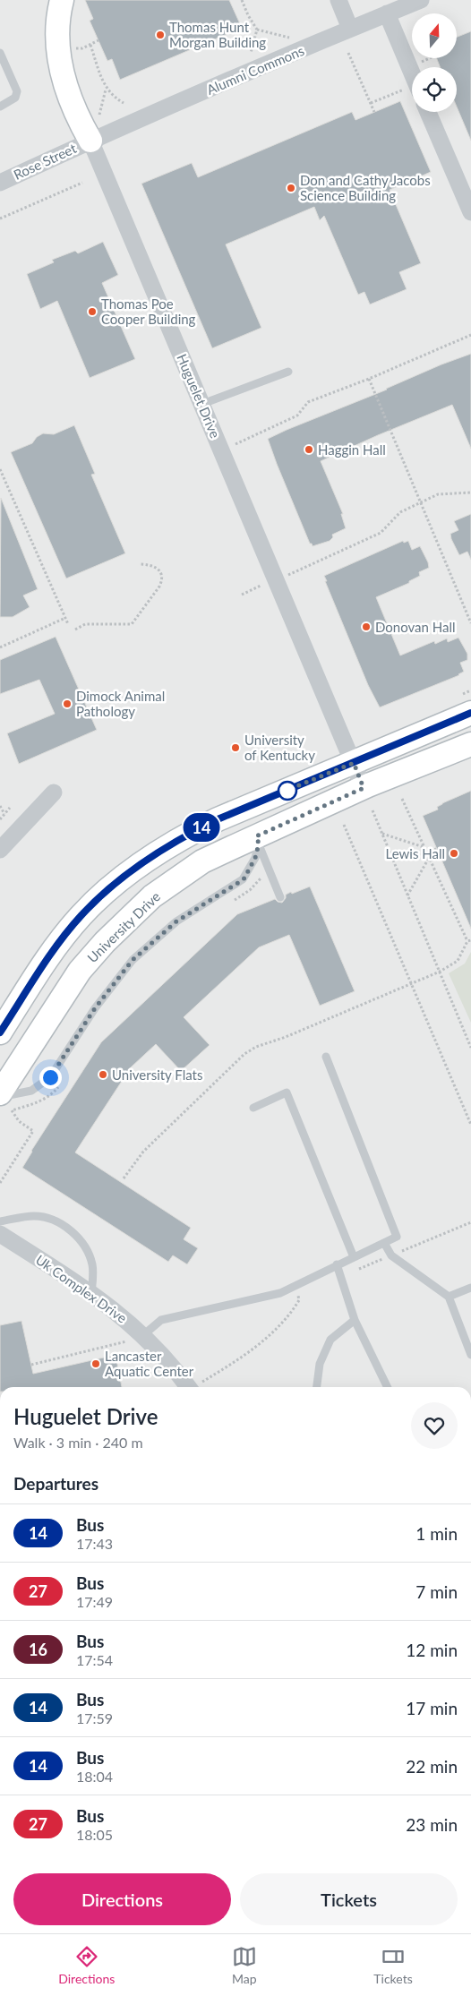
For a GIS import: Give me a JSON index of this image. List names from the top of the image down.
{
  "streets": {
    "street": [
      "Alumni Commons",
      "Rose Street",
      "Huguelet Drive",
      "University Drive",
      "Uk Complex Drive"
    ]
  },
  "crossings": [
    ["Alumni Commons", "Rose Street"],
    ["Alumni Commons", "Huguelet Drive"],
    ["Rose Street", "Huguelet Drive"],
    ["Huguelet Drive", "University Drive"]
  ],
  "places": [
    "Thomas Hunt Morgan Building",
    "Don and Cathy Jacobs Science Building",
    "Thomas Poe Cooper Building",
    "Haggin Hall",
    "Donovan Hall",
    "Dimock Animal Pathology",
    "University of Kentucky",
    "Lewis Hall",
    "University Flats",
    "Lancaster Aquatic Center"
  ],
  "lines": ["bus line 14"],
  "north": "top",
  "page": {
    "on_map": "14",
    "heading": [
      ["Huguelet Drive", "Walk · 3 min · 240 m"],
      "Departures"
    ],
    "list": [
      {
        "mark": "14",
        "name": "Bus",
        "note": "17:43",
        "value": "1 min"
      },
      {
        "mark": "27",
        "name": "Bus",
        "note": "17:49",
        "value": "7 min"
      },
      {
        "mark": "16",
        "name": "Bus",
        "note": "17:54",
        "value": "12 min"
      },
      {
        "mark": "14",
        "name": "Bus",
        "note": "17:59",
        "value": "17 min"
      },
      {
        "mark": "14",
        "name": "Bus",
        "note": "18:04",
        "value": "22 min"
      },
      {
        "mark": "27",
        "name": "Bus",
        "note": "18:05",
        "value": "23 min"
      }
    ],
    "buttons": ["Directions", "Tickets"],
    "tabs": ["Directions", "Map", "Tickets"]
  }
}
